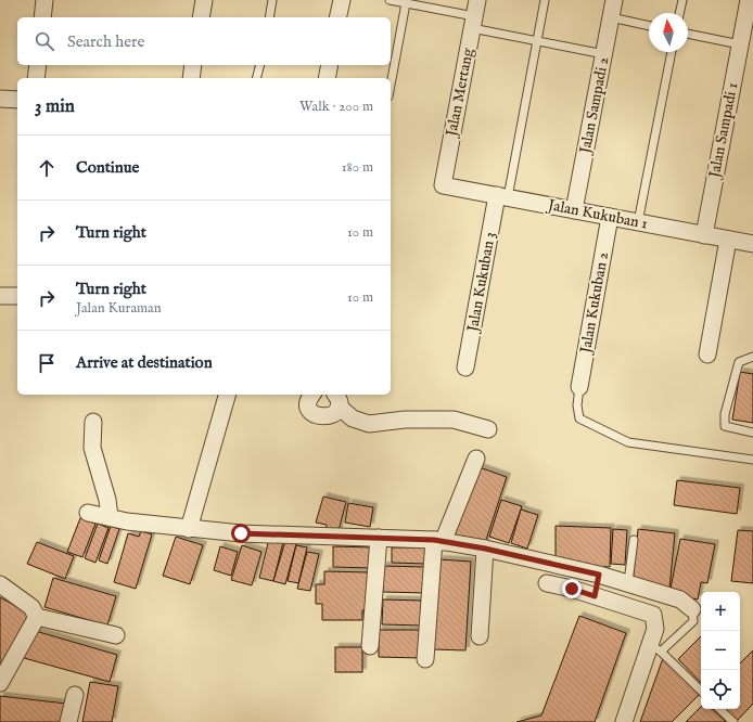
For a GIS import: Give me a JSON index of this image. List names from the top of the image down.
{
  "streets": {
    "street": [
      "Jalan Mertang",
      "Jalan Sampadi 2",
      "Jalan Sampadi 1",
      "Jalan Kukuban 1",
      "Jalan Kukuban 3",
      "Jalan Kukuban 2"
    ]
  },
  "crossings": [
    ["Jalan Mertang", "Jalan Kukuban 1"],
    ["Jalan Sampadi 2", "Jalan Kukuban 1"],
    ["Jalan Sampadi 1", "Jalan Kukuban 1"],
    ["Jalan Kukuban 1", "Jalan Kukuban 3"],
    ["Jalan Kukuban 1", "Jalan Kukuban 2"]
  ],
  "north": "top",
  "page": {
    "search": "Search here",
    "heading": ["3 min", "Walk · 200 m"],
    "list": [
      ["Continue", "180 m"],
      ["Turn right", "10 m"],
      ["Turn right", "Jalan Kuraman", "10 m"],
      "Arrive at destination"
    ],
    "map_buttons": ["+", "−"]
  }
}
